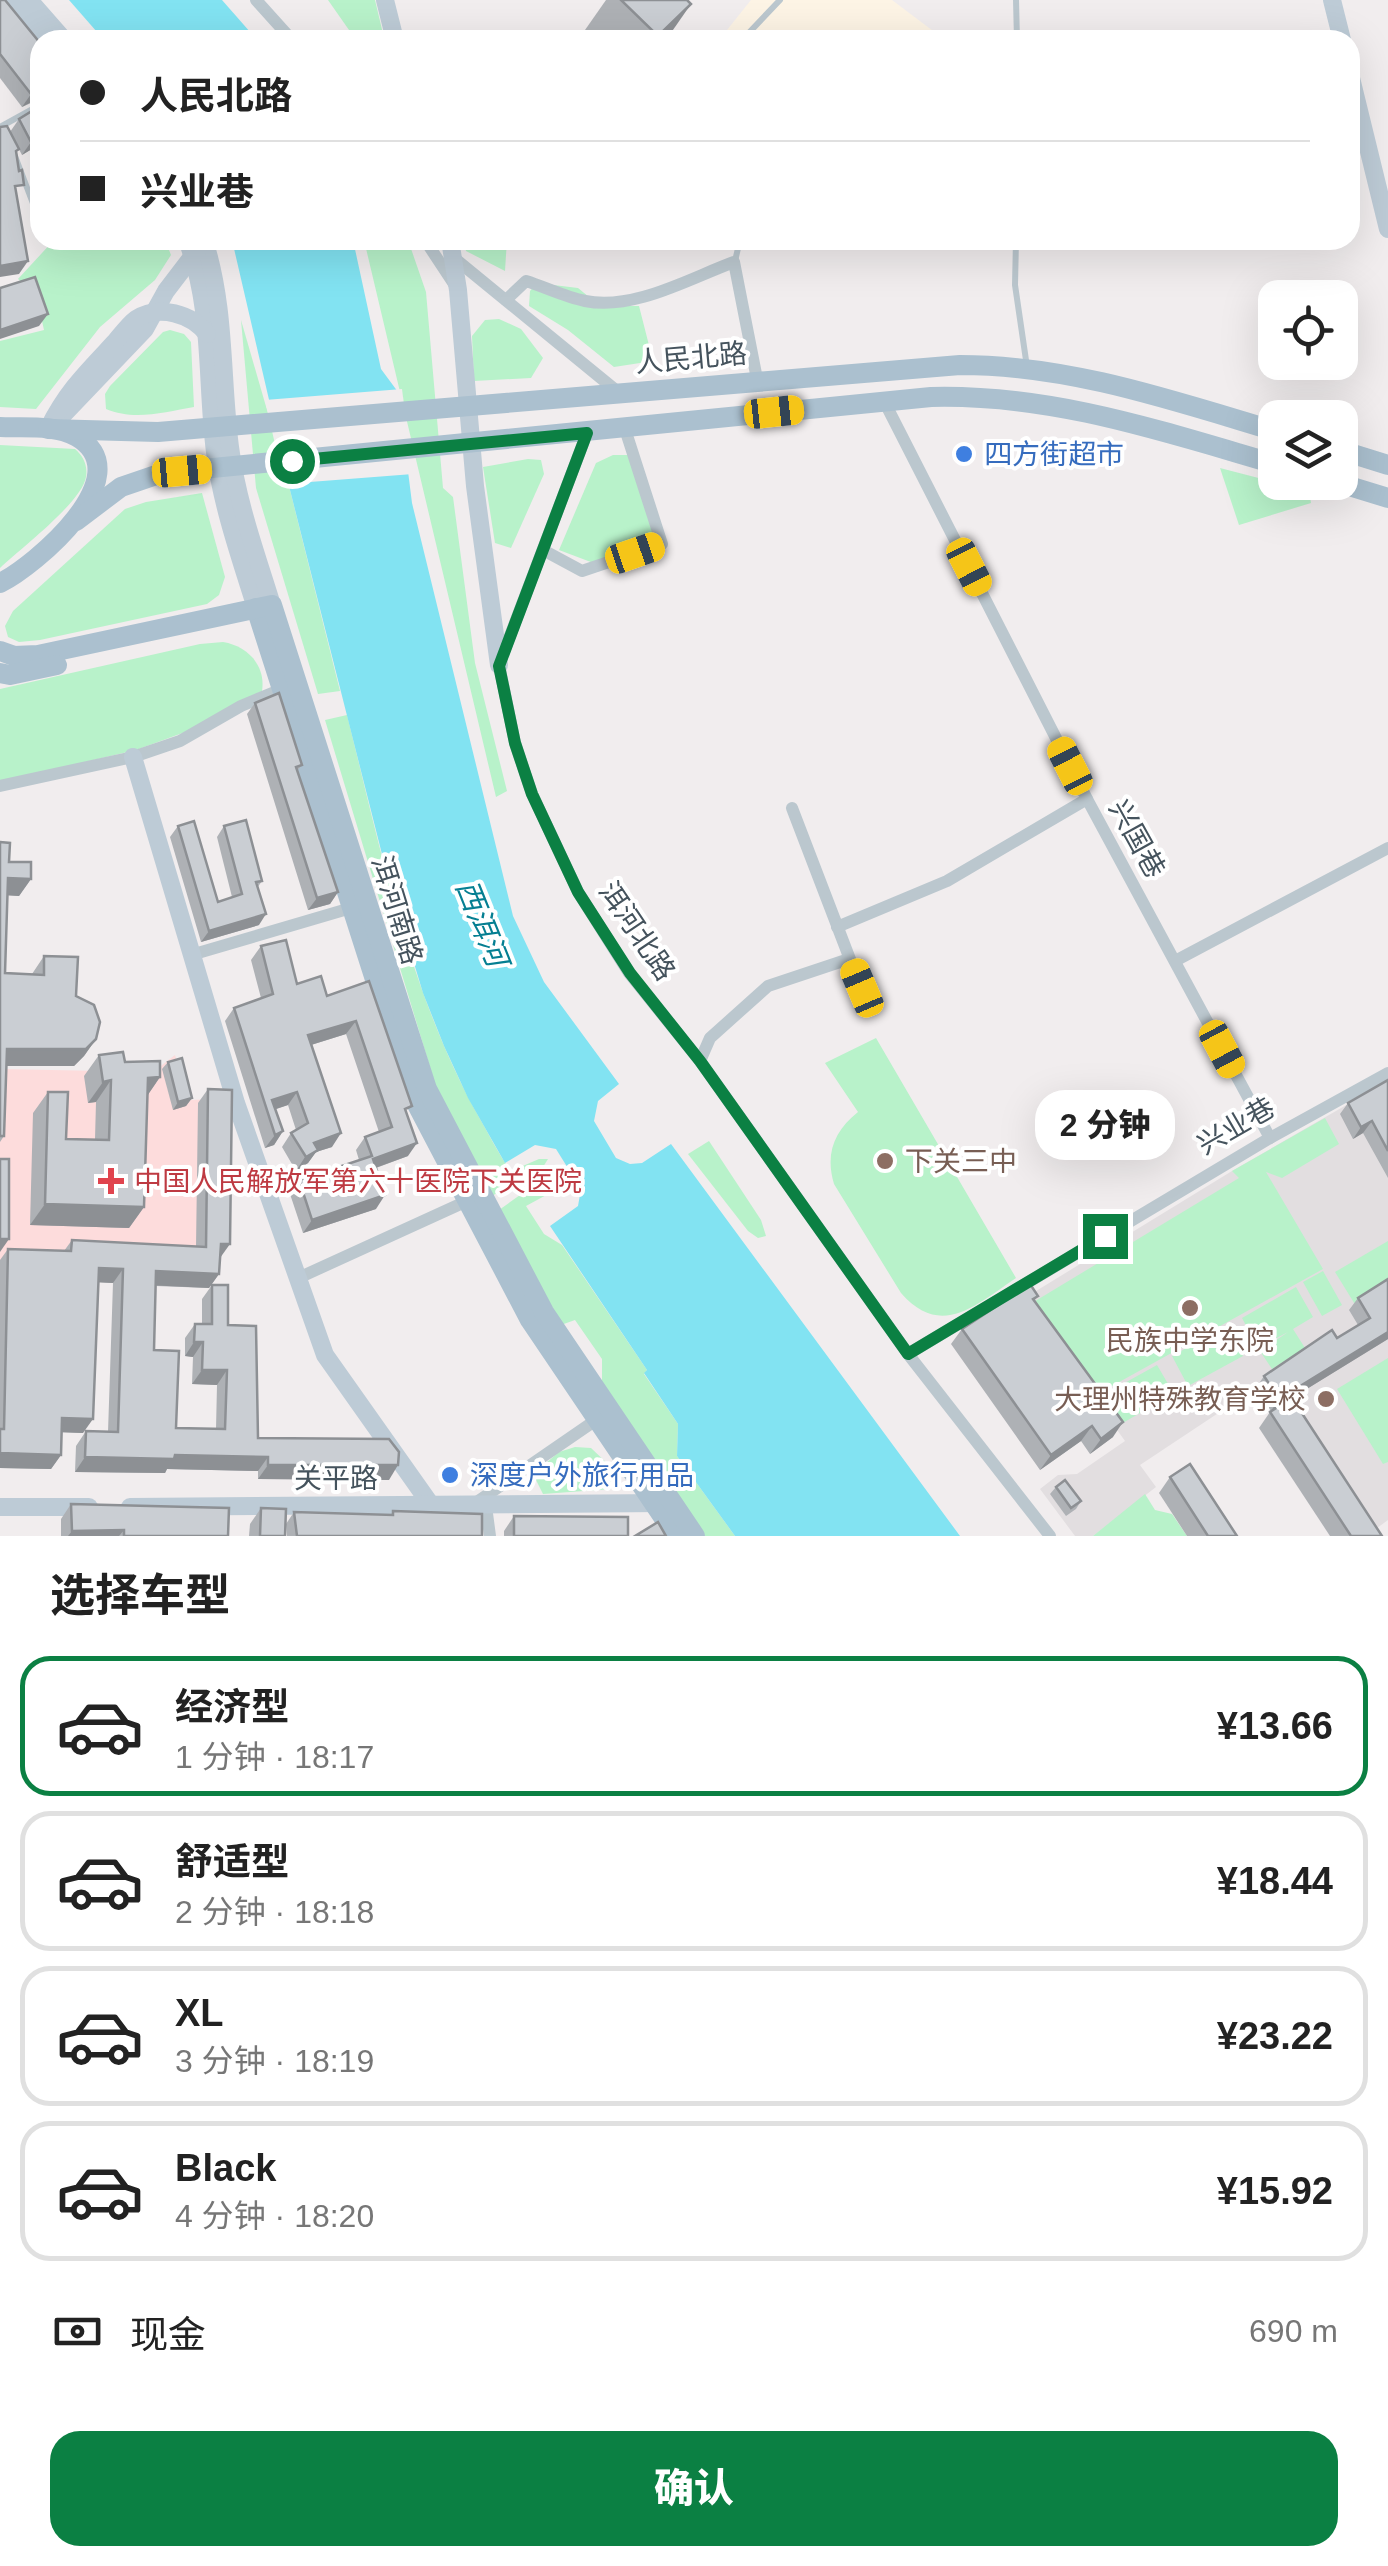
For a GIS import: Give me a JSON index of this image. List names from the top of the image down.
{
  "streets": {
    "main road": ["人民北路", "洱河南路"],
    "street": [
      "兴国巷",
      "洱河北路",
      "兴业巷",
      "关平路"
    ]
  },
  "crossings": [
    ["兴国巷", "兴业巷"],
    ["洱河南路", "关平路"],
    ["洱河北路", "兴业巷"]
  ],
  "water": ["西洱河"],
  "places": {
    "other": [
      "四方街超市",
      "下关三中",
      "民族中学东院",
      "大理州特殊教育学校",
      "深度户外旅行用品"
    ],
    "health": ["中国人民解放军第六十医院下关医院"]
  },
  "page": {
    "banner": ["人民北路", "兴业巷"],
    "bubble": "2 分钟",
    "heading": "选择车型",
    "list": [
      {
        "name": "经济型",
        "note": "1 分钟 · 18:17",
        "value": "¥13.66"
      },
      {
        "name": "舒适型",
        "note": "2 分钟 · 18:18",
        "value": "¥18.44"
      },
      {
        "name": "XL",
        "note": "3 分钟 · 18:19",
        "value": "¥23.22"
      },
      {
        "name": "Black",
        "note": "4 分钟 · 18:20",
        "value": "¥15.92"
      }
    ],
    "pay": ["现金", "690 m"],
    "buttons": "确认"
  }
}
